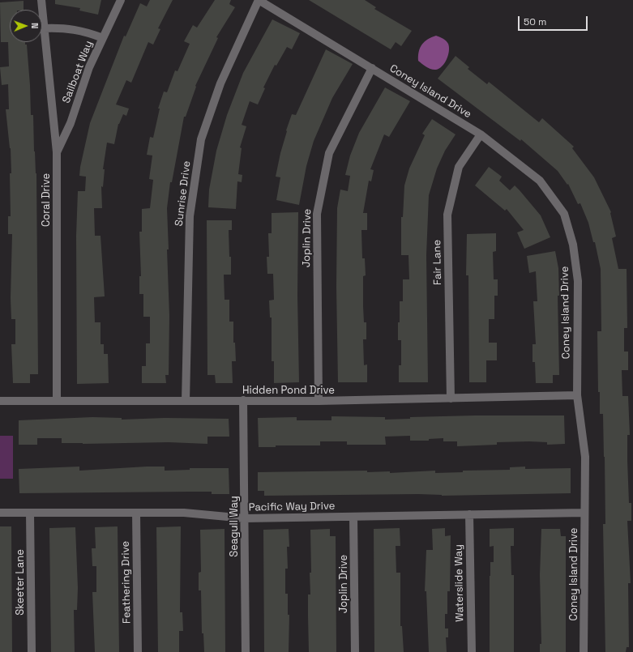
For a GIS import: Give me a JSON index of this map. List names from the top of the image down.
{
  "streets": {
    "street": [
      "Sailboat Way",
      "Coney Island Drive",
      "Sunrise Drive",
      "Coral Drive",
      "Joplin Drive",
      "Fair Lane",
      "Hidden Pond Drive",
      "Pacific Way Drive",
      "Seagull Way",
      "Skeeter Lane",
      "Feathering Drive",
      "Waterslide Way"
    ]
  },
  "crossings": [
    ["Sailboat Way", "Coral Drive"],
    ["Coney Island Drive", "Sunrise Drive"],
    ["Coney Island Drive", "Joplin Drive"],
    ["Coney Island Drive", "Fair Lane"],
    ["Coney Island Drive", "Hidden Pond Drive"],
    ["Coney Island Drive", "Pacific Way Drive"],
    ["Sunrise Drive", "Hidden Pond Drive"],
    ["Coral Drive", "Hidden Pond Drive"],
    ["Joplin Drive", "Hidden Pond Drive"],
    ["Joplin Drive", "Pacific Way Drive"],
    ["Fair Lane", "Hidden Pond Drive"],
    ["Hidden Pond Drive", "Seagull Way"],
    ["Pacific Way Drive", "Seagull Way"],
    ["Pacific Way Drive", "Skeeter Lane"],
    ["Pacific Way Drive", "Feathering Drive"],
    ["Pacific Way Drive", "Waterslide Way"]
  ],
  "scale_bar": "50 m",
  "north": "right"
}
